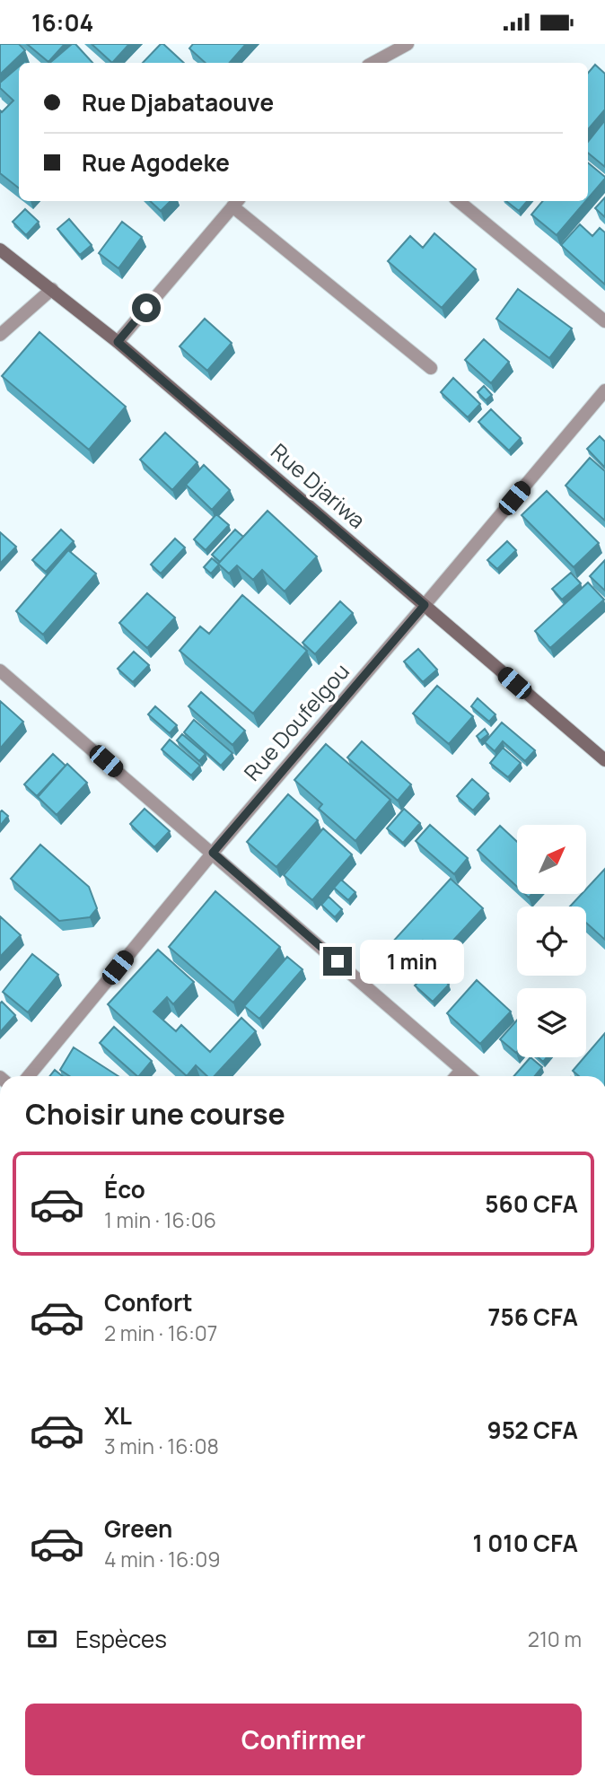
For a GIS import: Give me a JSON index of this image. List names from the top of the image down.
{
  "streets": {
    "street": ["Rue Djariwa", "Rue Doufelgou"]
  },
  "crossings": [
    ["Rue Djariwa", "Rue Doufelgou"]
  ],
  "north": "top right",
  "page": {
    "status": "16:04",
    "banner": ["Rue Djabataouve", "Rue Agodeke"],
    "bubble": "1 min",
    "heading": "Choisir une course",
    "list": [
      {
        "name": "Éco",
        "note": "1 min · 16:06",
        "value": "560 CFA"
      },
      {
        "name": "Confort",
        "note": "2 min · 16:07",
        "value": "756 CFA"
      },
      {
        "name": "XL",
        "note": "3 min · 16:08",
        "value": "952 CFA"
      },
      {
        "name": "Green",
        "note": "4 min · 16:09",
        "value": "1 010 CFA"
      }
    ],
    "pay": ["Espèces", "210 m"],
    "buttons": "Confirmer"
  }
}
